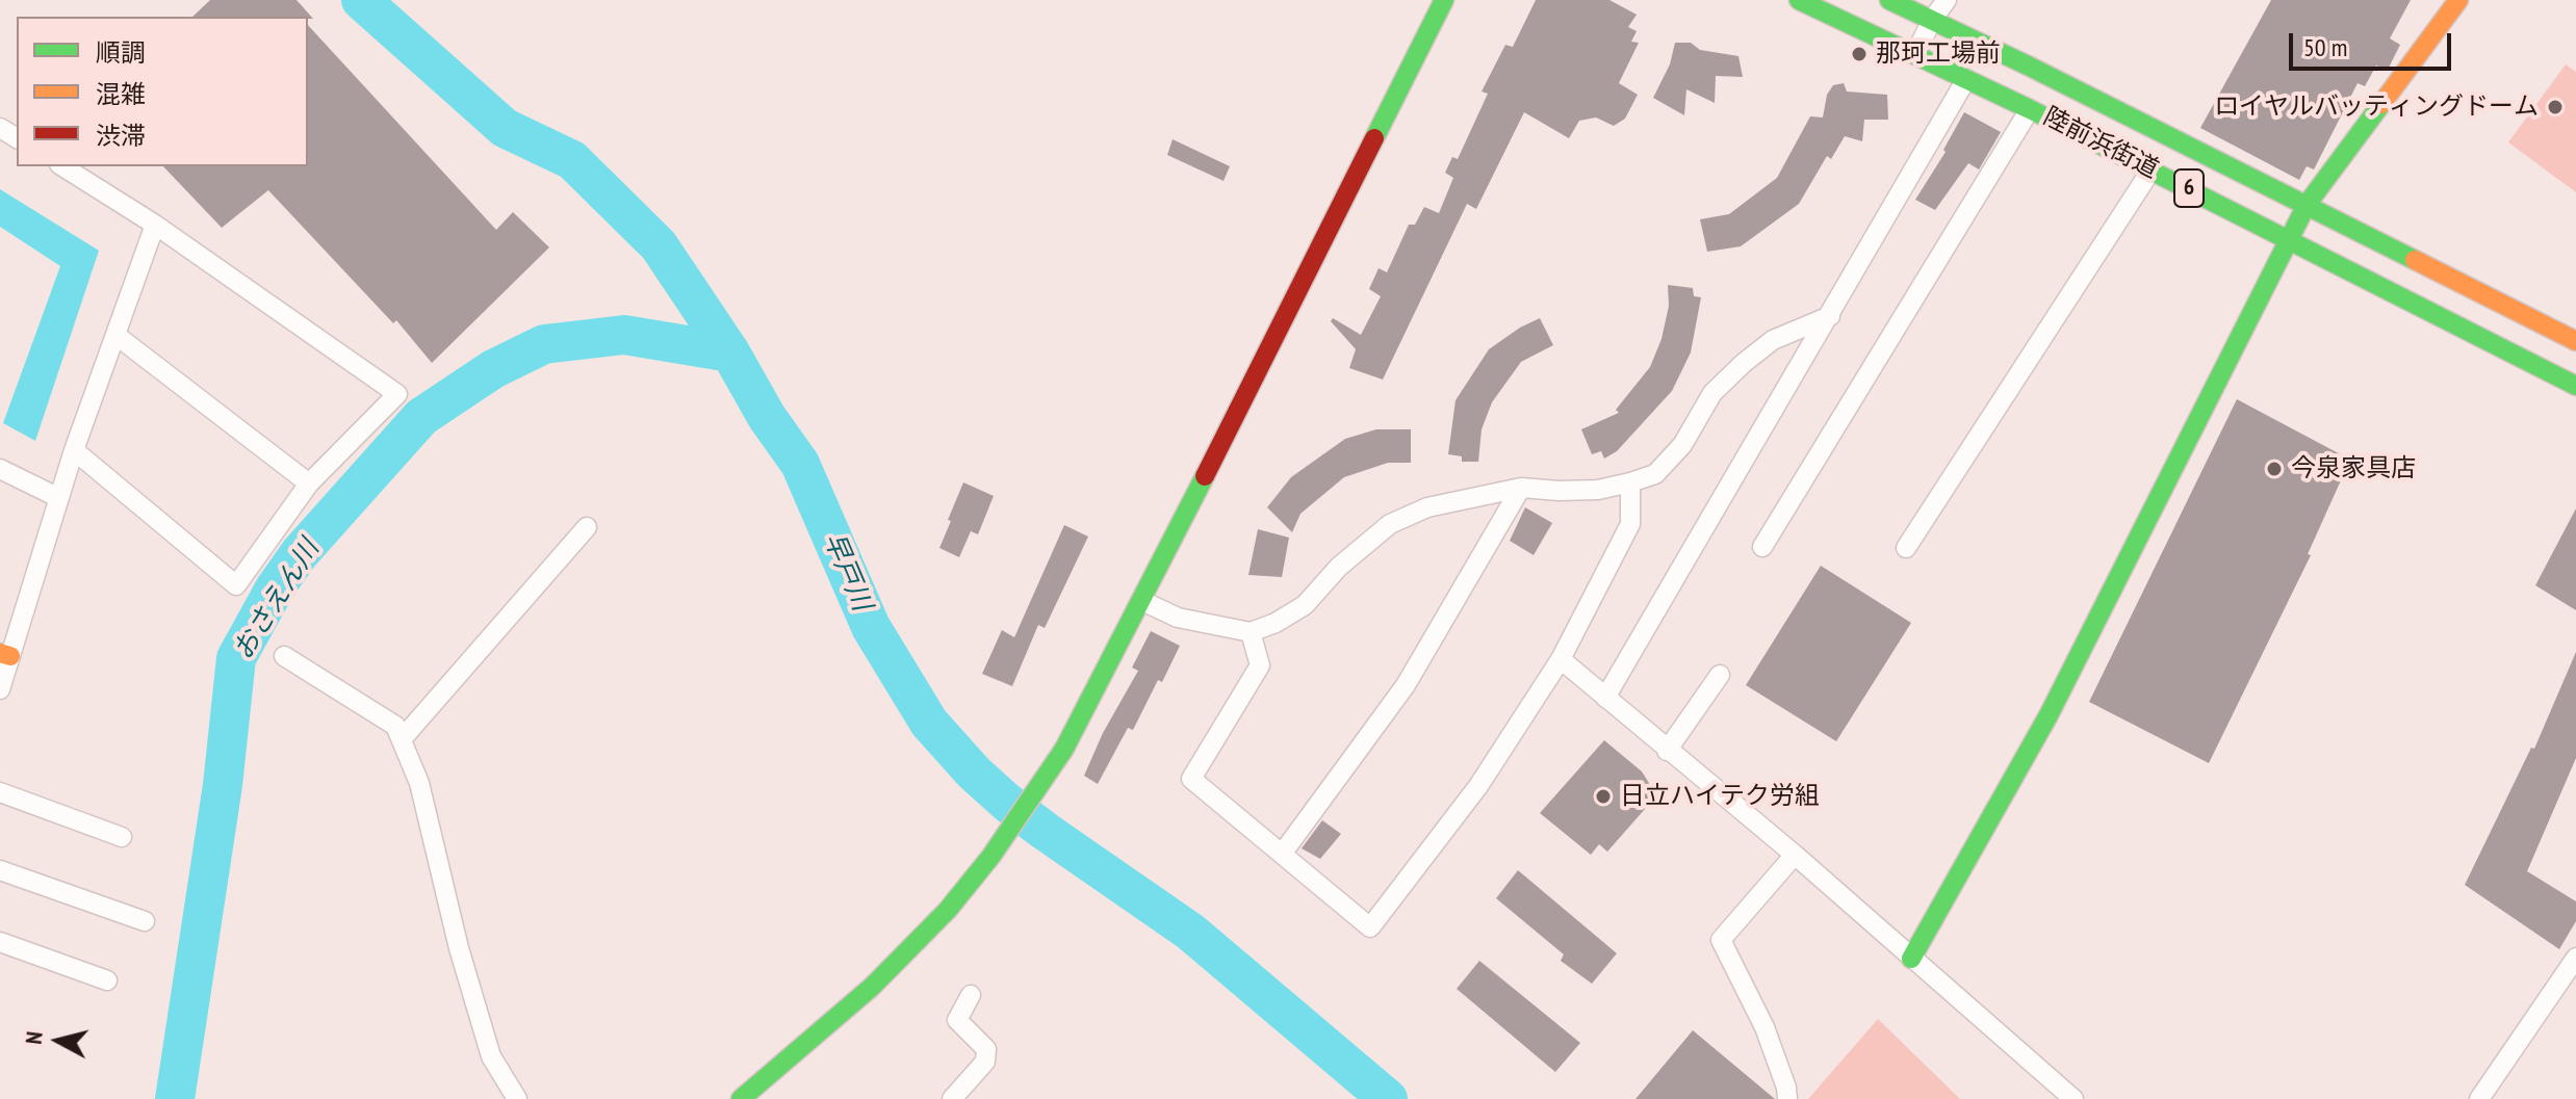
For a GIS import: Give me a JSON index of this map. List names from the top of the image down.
{
  "streets": {
    "main road": ["陸前浜街道", "6"]
  },
  "water": ["早戸川", "おさえん川"],
  "places": [
    "那珂工場前",
    "ロイヤルバッティングドーム",
    "今泉家具店",
    "日立ハイテク労組"
  ],
  "legend": ["順調", "混雑", "渋滞"],
  "scale_bar": "50 m",
  "north": "left"
}
